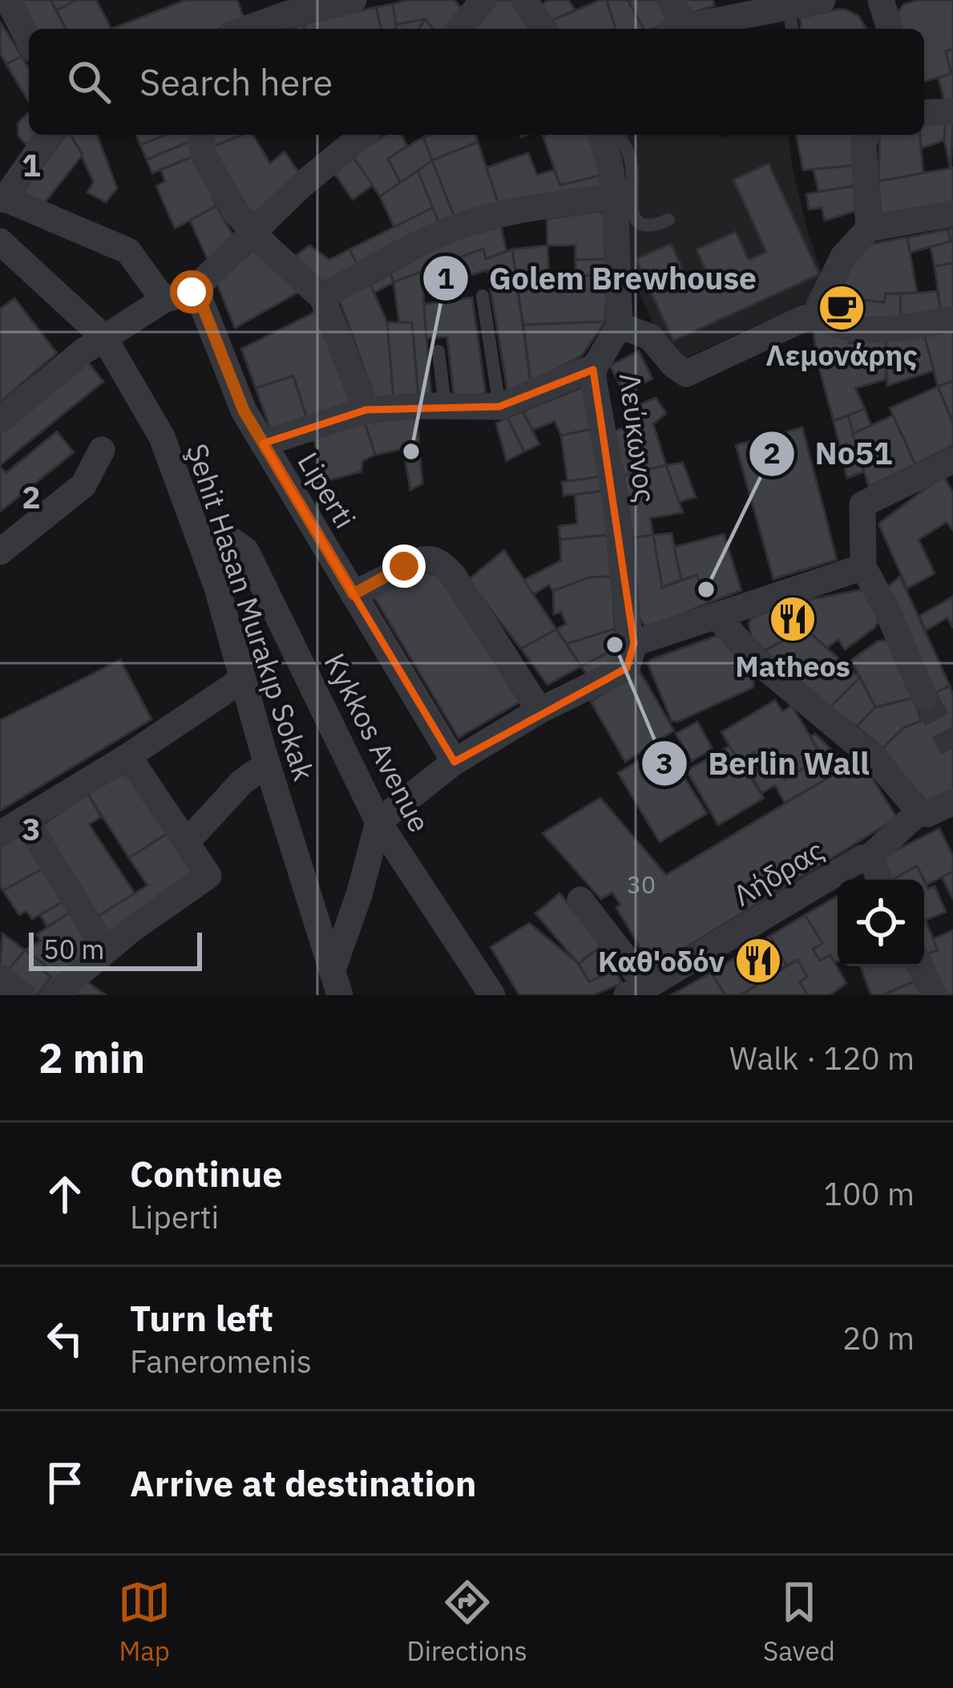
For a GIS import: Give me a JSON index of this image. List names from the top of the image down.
{
  "streets": {
    "street": [
      "Λεύκωνος",
      "Liperti",
      "Şehit Hasan Murakıp Sokak",
      "Kykkos Avenue",
      "Λήδρας"
    ]
  },
  "crossings": [
    ["Şehit Hasan Murakıp Sokak", "Kykkos Avenue"]
  ],
  "places": {
    "cafe": ["Λεμονάρης"],
    "other": ["Golem Brewhouse", "No51", "Berlin Wall"],
    "restaurant": ["Matheos", "Καθ'οδόν"]
  },
  "house_numbers": ["30"],
  "scale_bar": "50 m",
  "page": {
    "search": "Search here",
    "scale": "50 m",
    "heading": ["2 min", "Walk · 120 m"],
    "list": [
      ["Continue", "Liperti", "100 m"],
      ["Turn left", "Faneromenis", "20 m"],
      "Arrive at destination"
    ],
    "nav": ["Map", "Directions", "Saved"]
  },
  "grid": {
    "rows": ["1", "2", "3"]
  }
}
